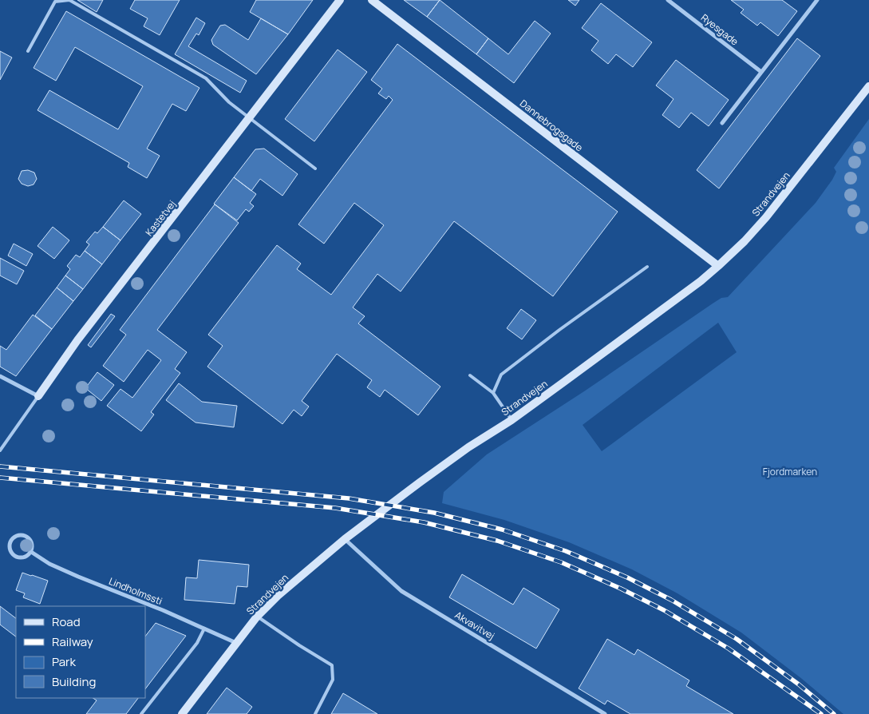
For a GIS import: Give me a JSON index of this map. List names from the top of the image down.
{
  "streets": {
    "street": [
      "Ryesgade",
      "Dannebrogsgade",
      "Strandvejen",
      "Kastetvej",
      "Lindholmssti",
      "Akvavitvej"
    ]
  },
  "crossings": [
    ["Dannebrogsgade", "Strandvejen"],
    ["Strandvejen", "Lindholmssti"],
    ["Strandvejen", "Akvavitvej"]
  ],
  "parks": ["Fjordmarken"],
  "legend": [
    "Road",
    "Railway",
    "Park",
    "Building"
  ]
}
